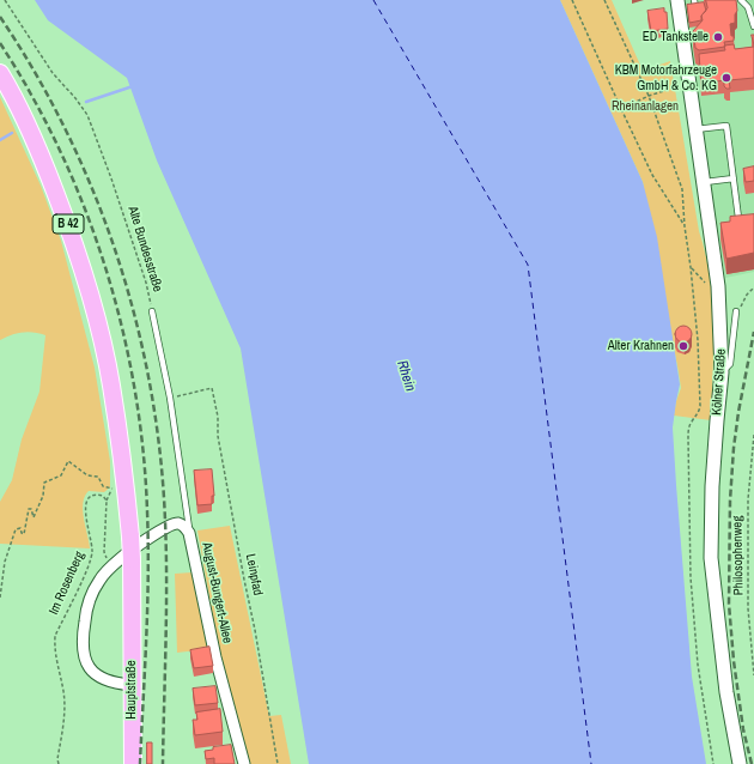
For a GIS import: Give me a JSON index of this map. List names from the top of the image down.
{
  "streets": {
    "main road": ["B 42", "Hauptstraße"],
    "street": ["Kölner Straße", "August-Bungert-Allee"],
    "lane": ["Alte Bundesstraße"],
    "path": ["Philosophenweg", "Leinpfad", "Im Rosenberg"]
  },
  "crossings": [
    ["Alte Bundesstraße", "Leinpfad"],
    ["Alte Bundesstraße", "August-Bungert-Allee"],
    ["Im Rosenberg", "August-Bungert-Allee"],
    ["August-Bungert-Allee", "Hauptstraße"]
  ],
  "water": ["Rhein"],
  "parks": ["Rheinanlagen"],
  "places": ["ED Tankstelle", "KBM Motorfahrzeuge GmbH & Co. KG", "Alter Krahnen"]
}
